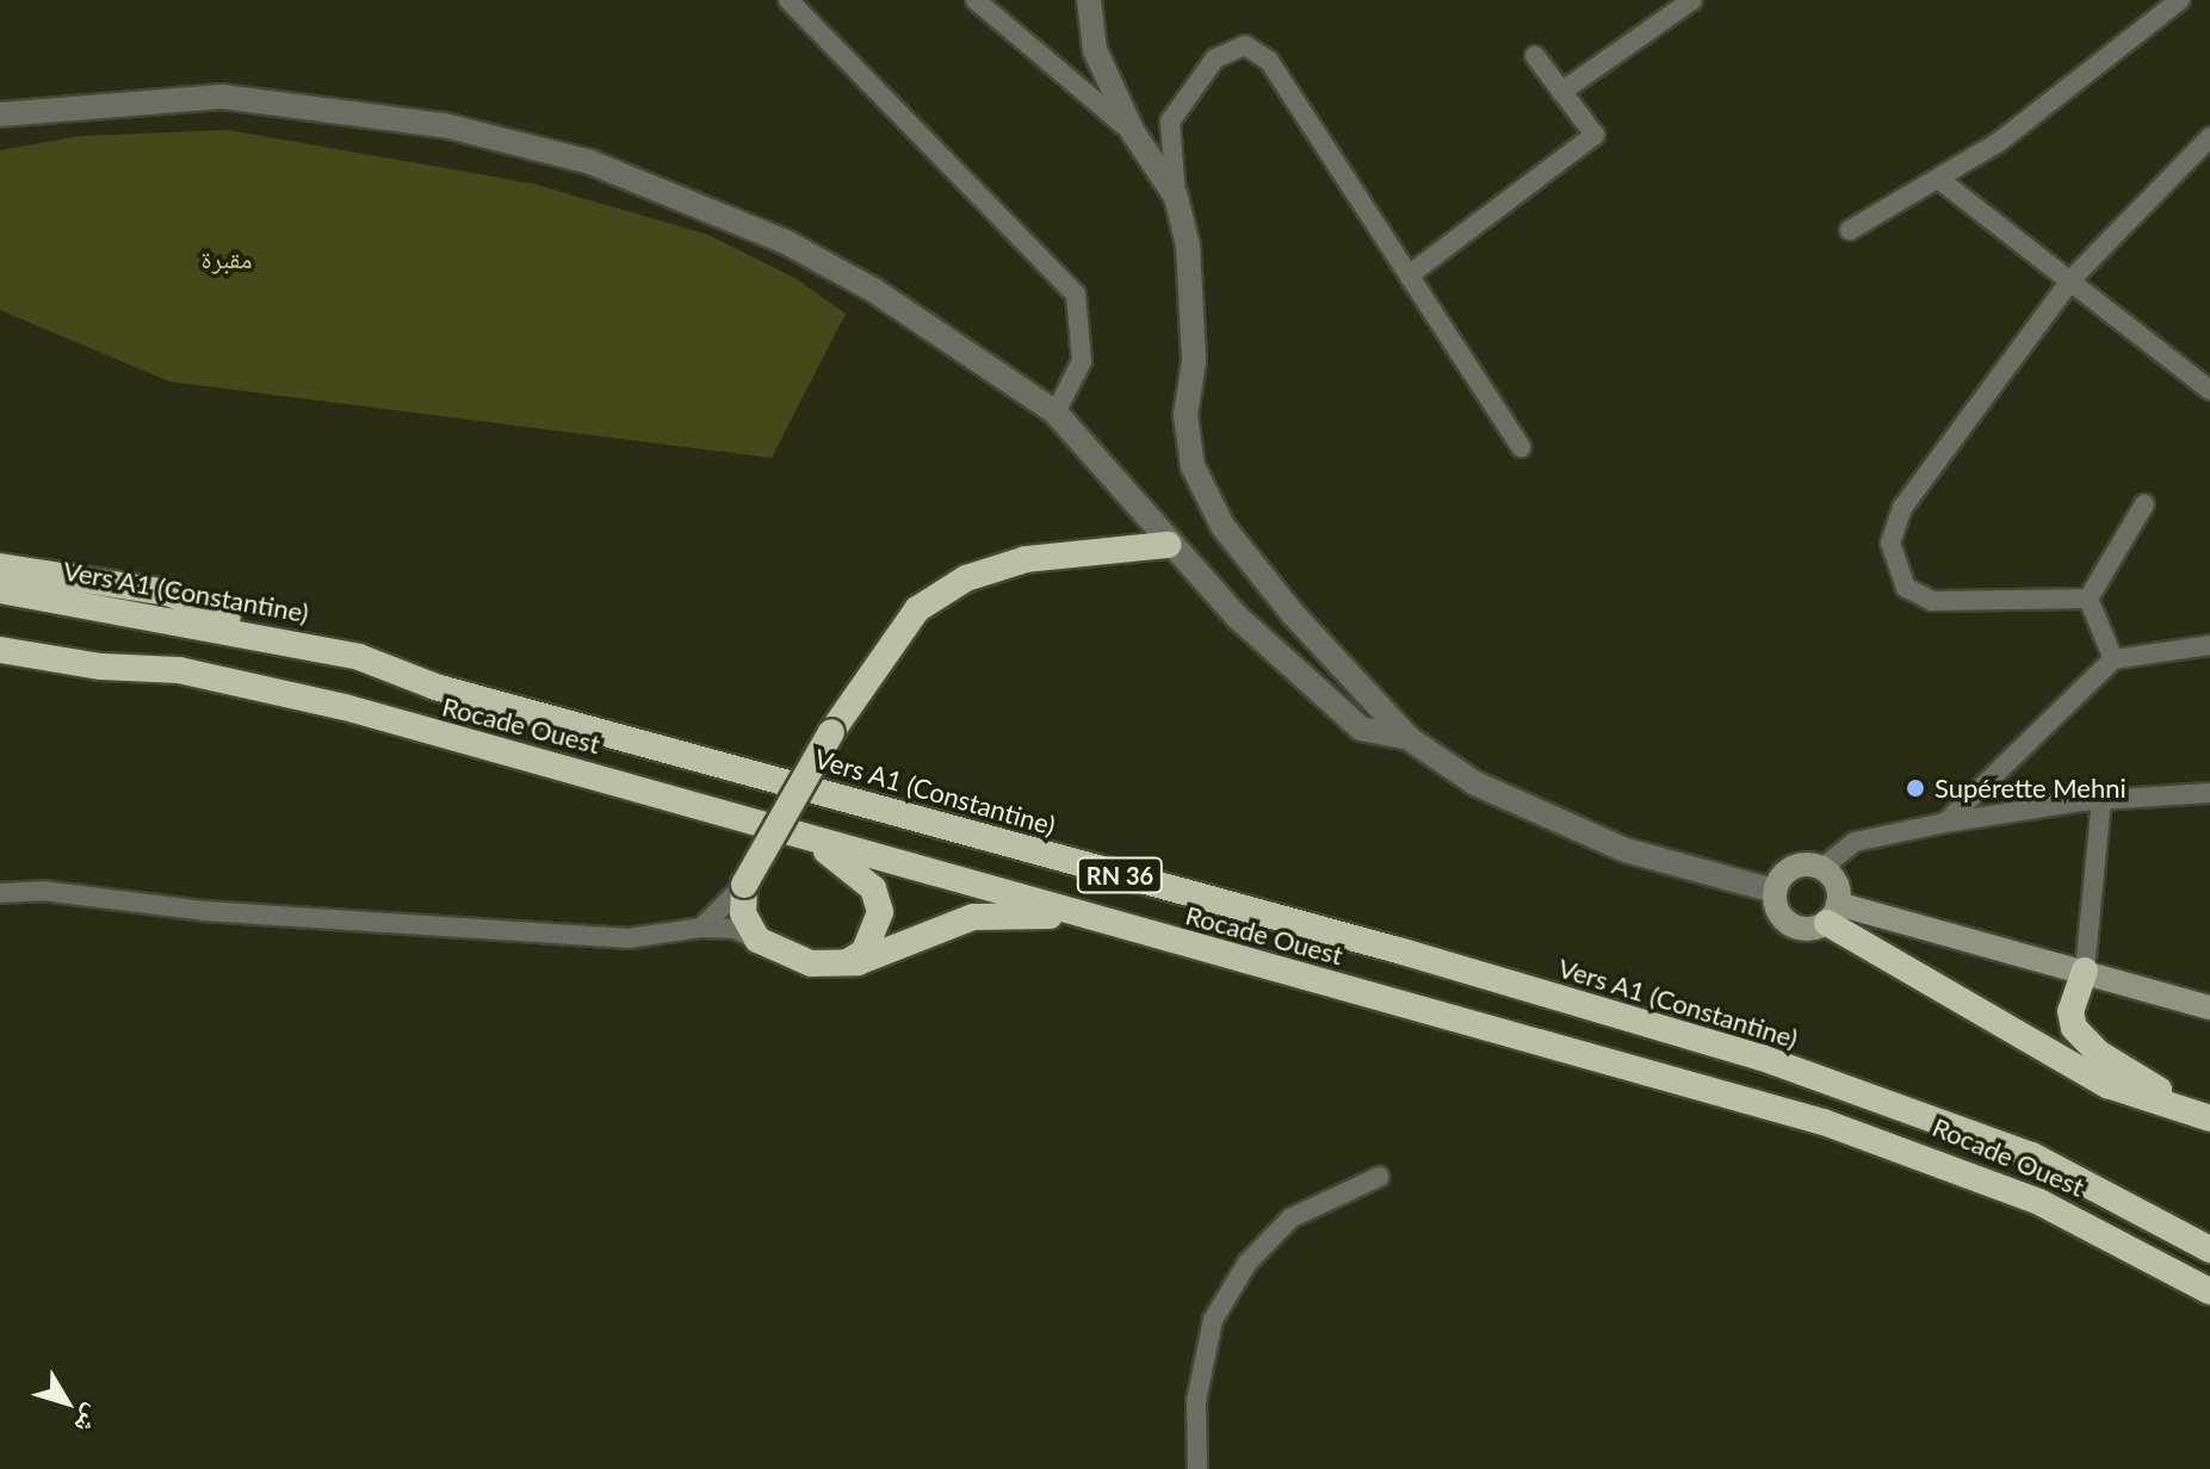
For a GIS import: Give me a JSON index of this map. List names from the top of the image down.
{
  "streets": {
    "highway": ["Vers A1 (Constantine)", "Rocade Ouest", "RN 36"]
  },
  "parks": ["مقبرة"],
  "places": ["Supérette Mehni"],
  "north": "bottom right"
}
